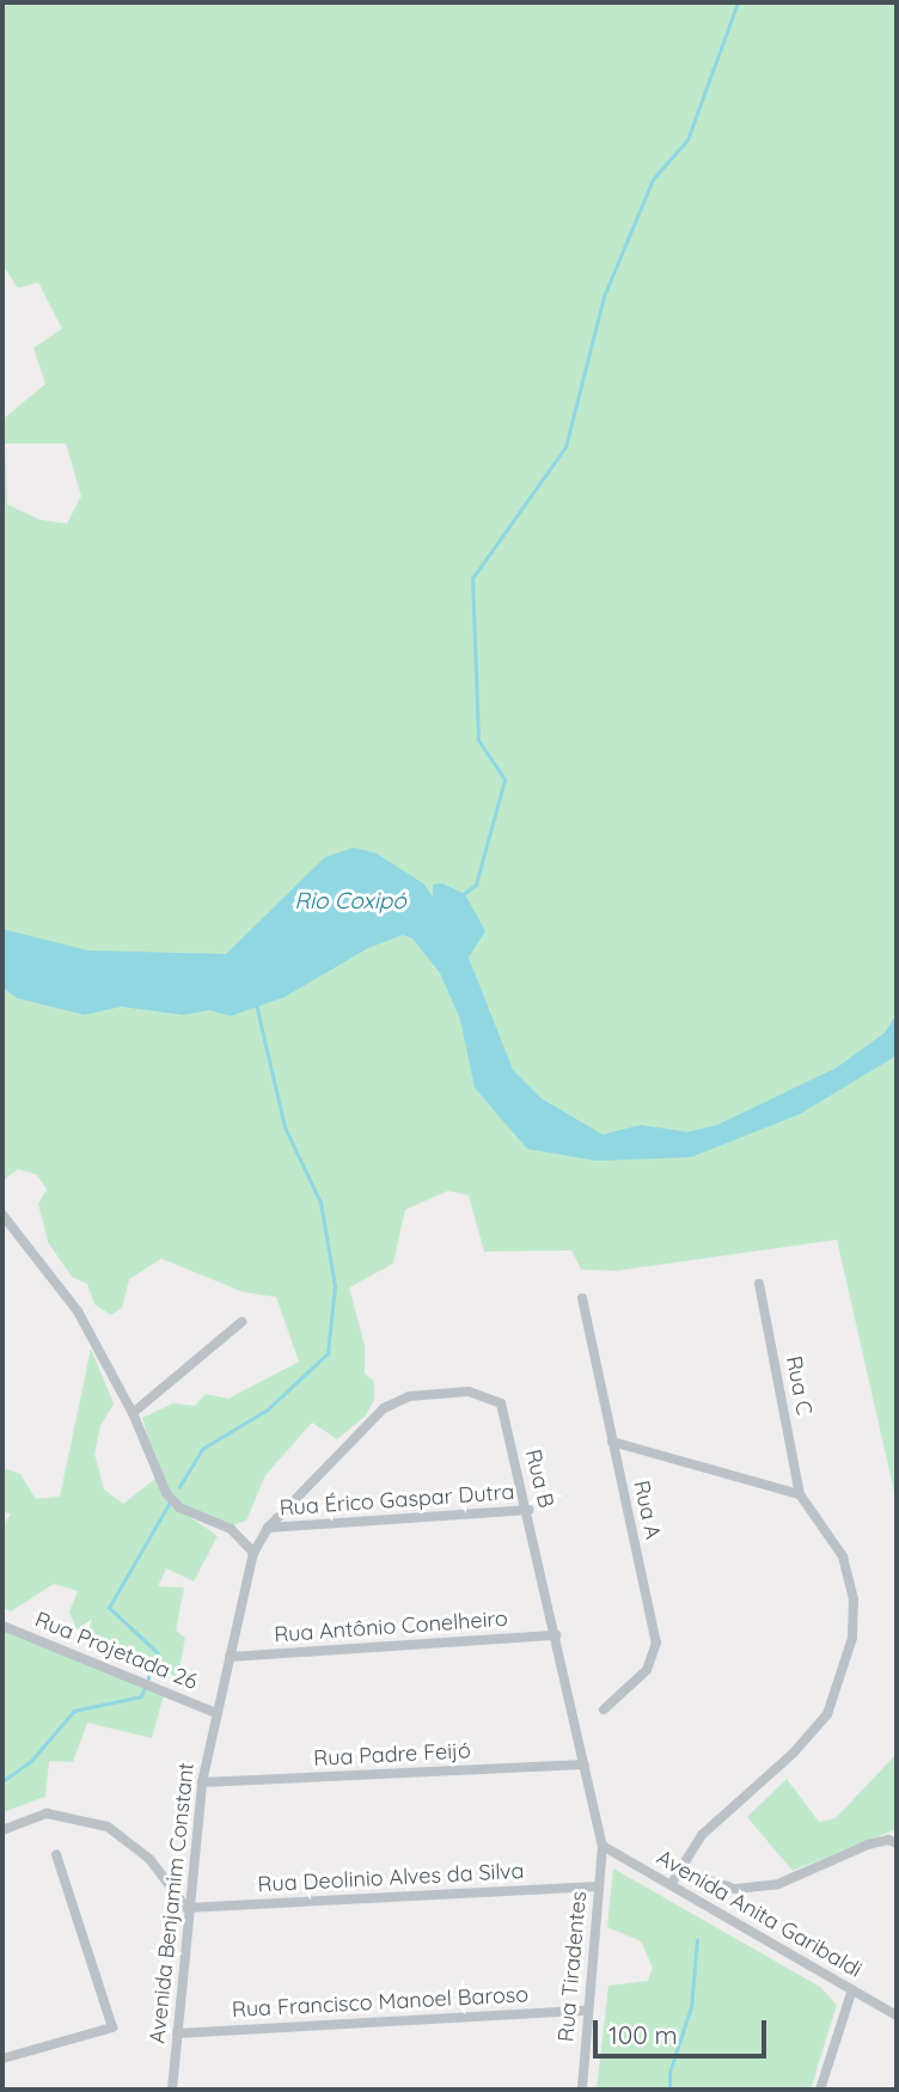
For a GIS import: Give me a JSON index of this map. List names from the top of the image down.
{
  "streets": {
    "street": [
      "Rua C",
      "Rua B",
      "Rua Érico Gaspar Dutra",
      "Rua A",
      "Rua Antônio Conelheiro",
      "Rua Projetada 26",
      "Rua Padre Feijó",
      "Rua Deolinio Alves da Silva",
      "Avenida Benjamim Constant",
      "Avenida Anita Garibaldi",
      "Rua Tiradentes",
      "Rua Francisco Manoel Baroso"
    ]
  },
  "crossings": [
    ["Rua B", "Rua Érico Gaspar Dutra"],
    ["Rua B", "Rua Antônio Conelheiro"],
    ["Rua B", "Rua Padre Feijó"],
    ["Rua B", "Avenida Benjamim Constant"],
    ["Rua B", "Avenida Anita Garibaldi"],
    ["Rua B", "Rua Tiradentes"],
    ["Rua Érico Gaspar Dutra", "Avenida Benjamim Constant"],
    ["Rua Antônio Conelheiro", "Avenida Benjamim Constant"],
    ["Rua Projetada 26", "Avenida Benjamim Constant"],
    ["Rua Padre Feijó", "Avenida Benjamim Constant"],
    ["Rua Deolinio Alves da Silva", "Avenida Benjamim Constant"],
    ["Rua Deolinio Alves da Silva", "Rua Tiradentes"],
    ["Avenida Benjamim Constant", "Rua Francisco Manoel Baroso"],
    ["Avenida Anita Garibaldi", "Rua Tiradentes"],
    ["Rua Tiradentes", "Rua Francisco Manoel Baroso"]
  ],
  "water": ["Rio Coxipó"],
  "scale_bar": "100 m"
}
